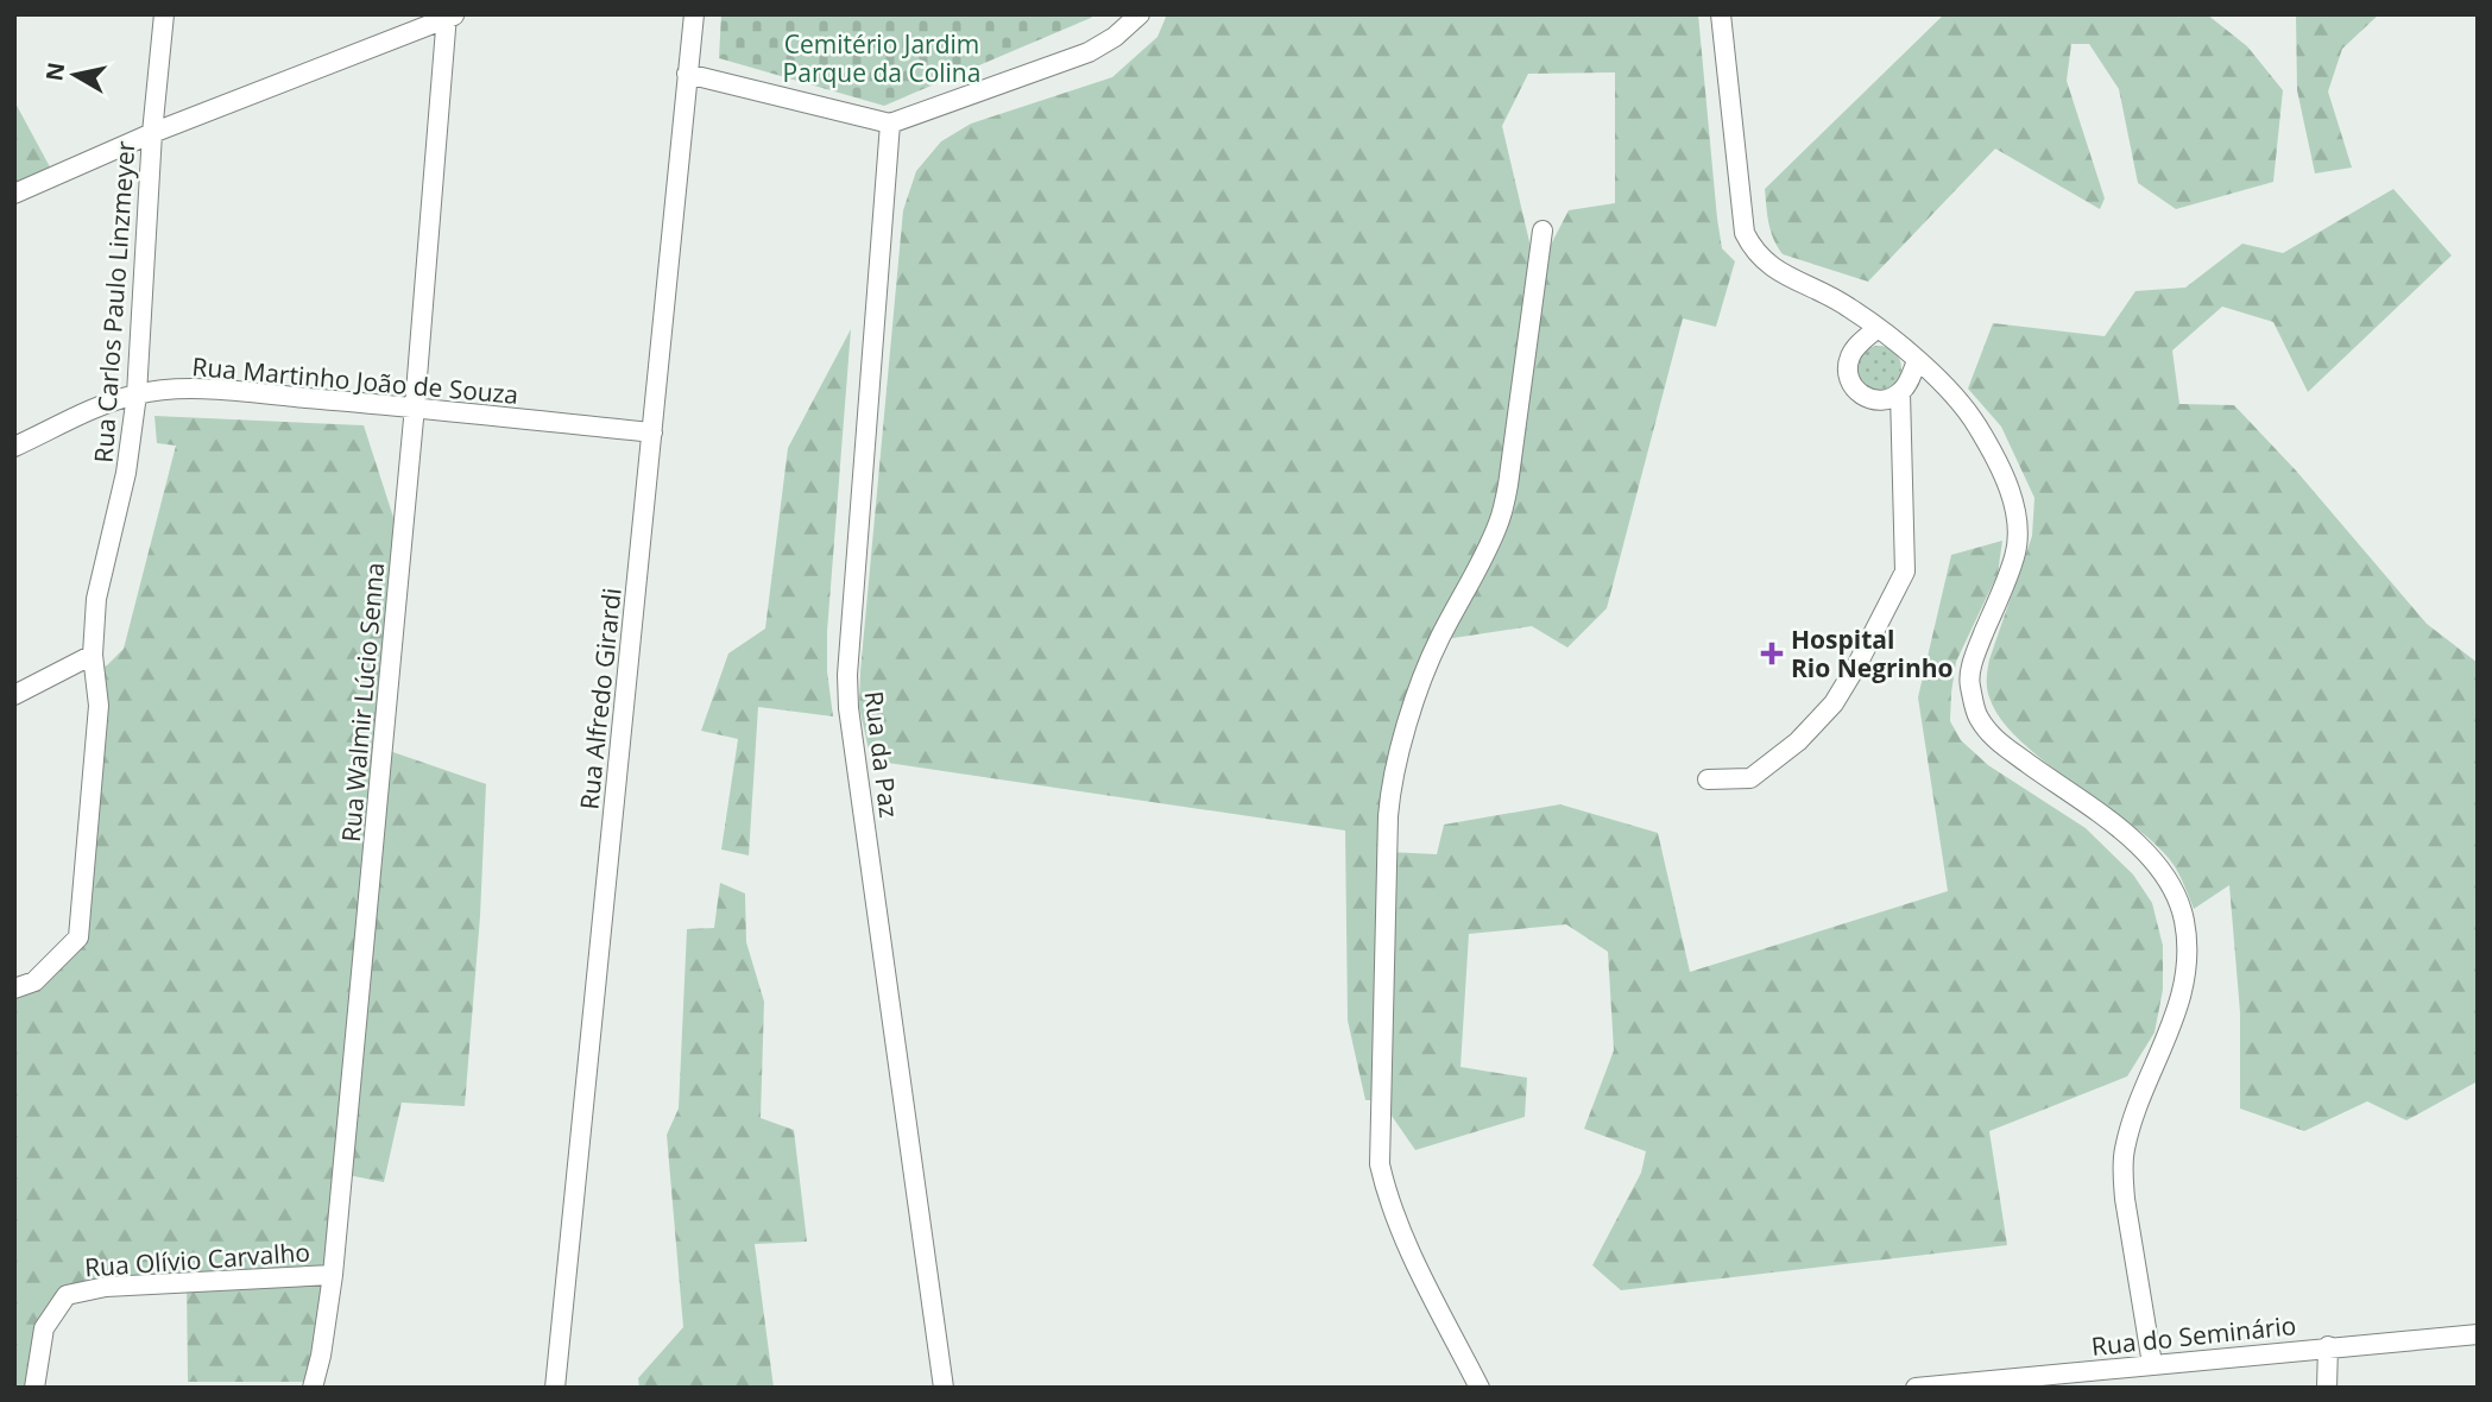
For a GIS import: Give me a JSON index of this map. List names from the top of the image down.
{
  "streets": {
    "street": [
      "Rua Carlos Paulo Linzmeyer",
      "Rua Martinho João de Souza",
      "Rua Alfredo Girardi",
      "Rua Walmir Lúcio Senna",
      "Rua da Paz",
      "Rua Olívio Carvalho",
      "Rua do Seminário"
    ]
  },
  "crossings": [
    ["Rua Carlos Paulo Linzmeyer", "Rua Martinho João de Souza"],
    ["Rua Martinho João de Souza", "Rua Alfredo Girardi"],
    ["Rua Martinho João de Souza", "Rua Walmir Lúcio Senna"],
    ["Rua Walmir Lúcio Senna", "Rua Olívio Carvalho"]
  ],
  "parks": ["Cemitério Jardim Parque da Colina"],
  "places": {
    "health": ["Hospital Rio Negrinho"]
  },
  "north": "left"
}
